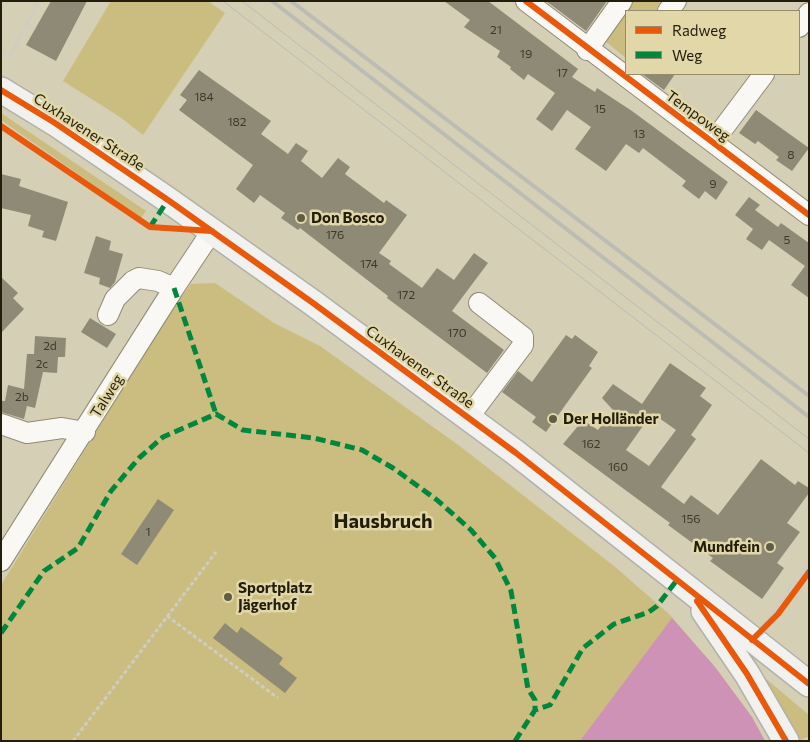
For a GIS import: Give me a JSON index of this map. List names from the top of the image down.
{
  "streets": {
    "main road": ["Cuxhavener Straße"],
    "street": ["Tempoweg", "Talweg"]
  },
  "crossings": [
    ["Cuxhavener Straße", "Talweg"]
  ],
  "districts": ["Hausbruch"],
  "places": [
    "Don Bosco",
    "Der Holländer",
    "Mundfein",
    "Sportplatz Jägerhof"
  ],
  "house_numbers": [
    "21",
    "19",
    "17",
    "184",
    "15",
    "182",
    "13",
    "8",
    "9",
    "176",
    "5",
    "174",
    "172",
    "170",
    "2d",
    "2c",
    "2b",
    "162",
    "160",
    "156",
    "1"
  ],
  "legend": ["Radweg", "Weg"]
}
